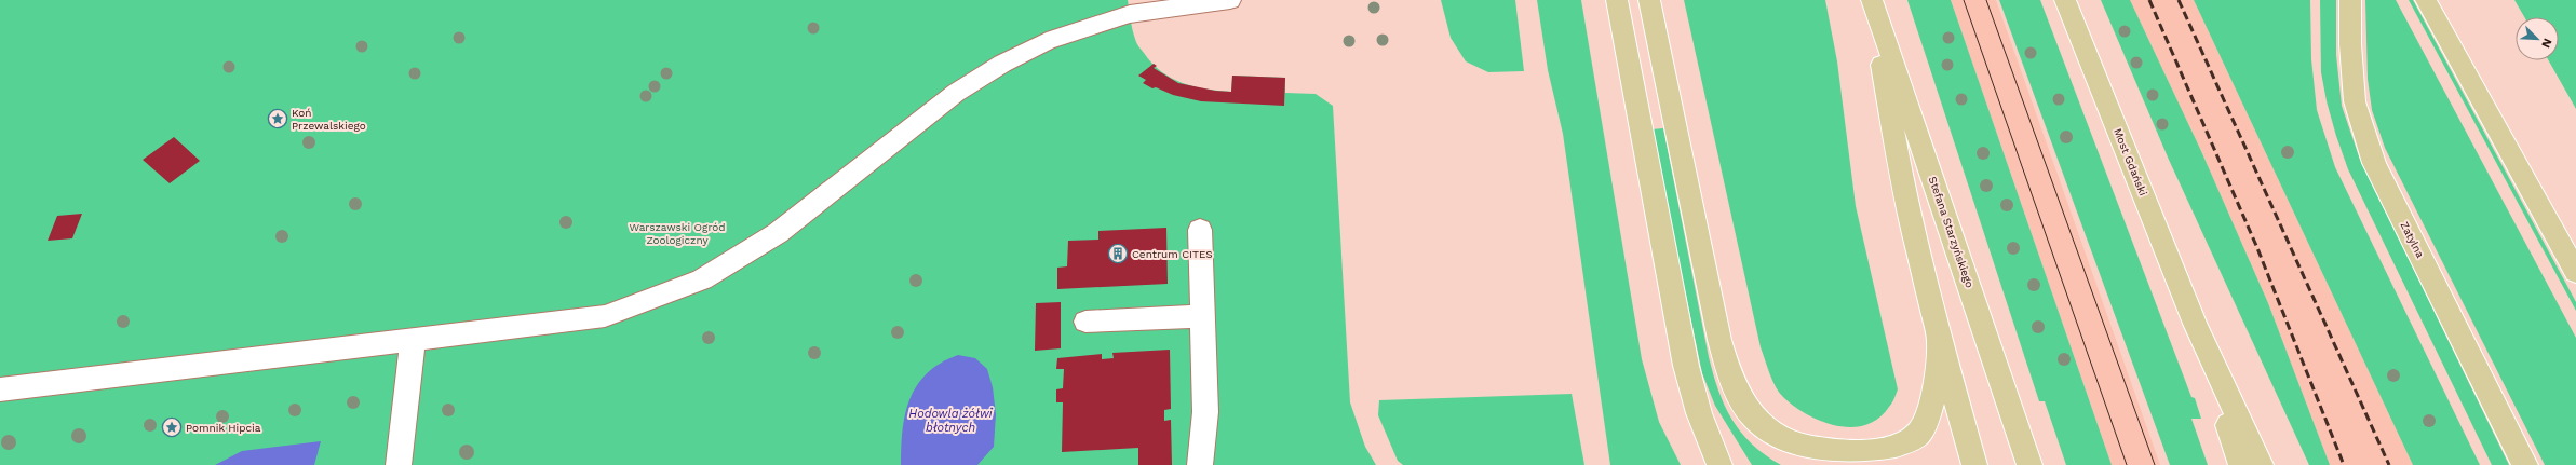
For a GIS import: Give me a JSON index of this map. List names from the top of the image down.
{
  "streets": {
    "main road": ["Most Gdański", "Stefana Starzyńskiego", "Zatylna"]
  },
  "water": ["Hodowla żółwi błotnych"],
  "parks": ["Warszawski Ogród Zoologiczny"],
  "places": {
    "place": ["Koń Przewalskiego", "Pomnik Hipcia"],
    "building": ["Centrum CITES"]
  },
  "north": "bottom right"
}
